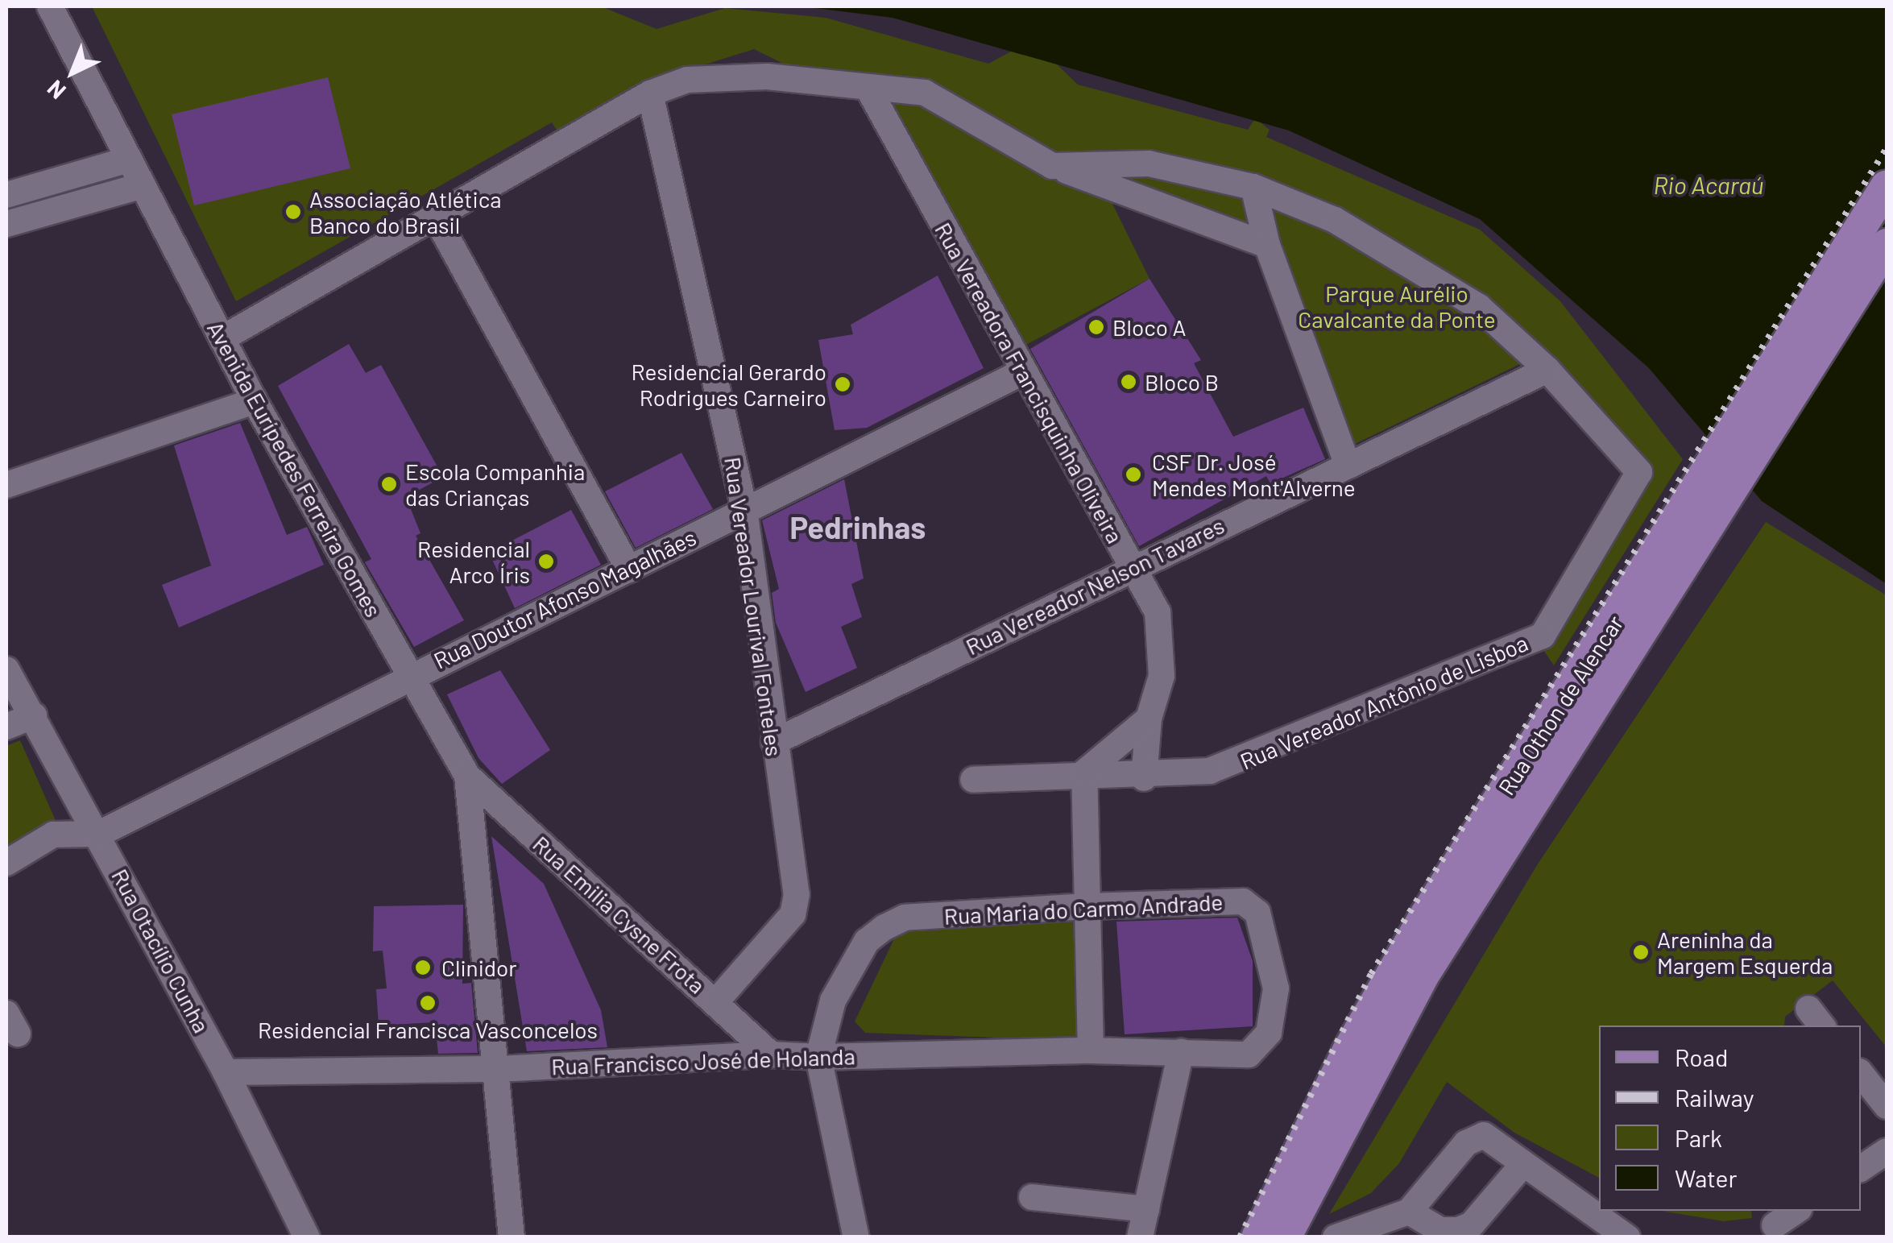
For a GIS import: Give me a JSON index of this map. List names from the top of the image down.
{
  "streets": {
    "main road": ["Rua Othon de Alencar"],
    "street": [
      "Rua Vereadora Francisquinha Oliveira",
      "Avenida Eurípedes Ferreira Gomes",
      "Rua Vereador Nelson Tavares",
      "Rua Doutor Afonso Magalhães",
      "Rua Vereador Lourival Fonteles",
      "Rua Vereador Antônio de Lisboa",
      "Rua Maria do Carmo Andrade",
      "Rua Emilia Cysne Frota",
      "Rua Otacílio Cunha",
      "Rua Francisco José de Holanda"
    ]
  },
  "crossings": [
    ["Rua Vereadora Francisquinha Oliveira", "Rua Vereador Nelson Tavares"],
    ["Rua Vereadora Francisquinha Oliveira", "Rua Doutor Afonso Magalhães"],
    ["Rua Vereadora Francisquinha Oliveira", "Rua Vereador Antônio de Lisboa"],
    ["Avenida Eurípedes Ferreira Gomes", "Rua Doutor Afonso Magalhães"],
    ["Avenida Eurípedes Ferreira Gomes", "Rua Emilia Cysne Frota"],
    ["Rua Vereador Nelson Tavares", "Rua Vereador Lourival Fonteles"],
    ["Rua Vereador Nelson Tavares", "Rua Vereador Antônio de Lisboa"],
    ["Rua Doutor Afonso Magalhães", "Rua Vereador Lourival Fonteles"],
    ["Rua Doutor Afonso Magalhães", "Rua Otacílio Cunha"],
    ["Rua Vereador Lourival Fonteles", "Rua Emilia Cysne Frota"],
    ["Rua Maria do Carmo Andrade", "Rua Francisco José de Holanda"],
    ["Rua Emilia Cysne Frota", "Rua Francisco José de Holanda"],
    ["Rua Otacílio Cunha", "Rua Francisco José de Holanda"]
  ],
  "districts": ["Pedrinhas"],
  "water": ["Rio Acaraú"],
  "parks": ["Parque Aurélio Cavalcante da Ponte"],
  "places": [
    "Associação Atlética Banco do Brasil",
    "Bloco A",
    "Bloco B",
    "Residencial Gerardo Rodrigues Carneiro",
    "CSF Dr. José Mendes Mont'Alverne",
    "Escola Companhia das Crianças",
    "Residencial Arco Íris",
    "Areninha da Margem Esquerda",
    "Clinidor",
    "Residencial Francisca Vasconcelos"
  ],
  "legend": [
    "Road",
    "Railway",
    "Park",
    "Water"
  ],
  "north": "bottom left"
}
